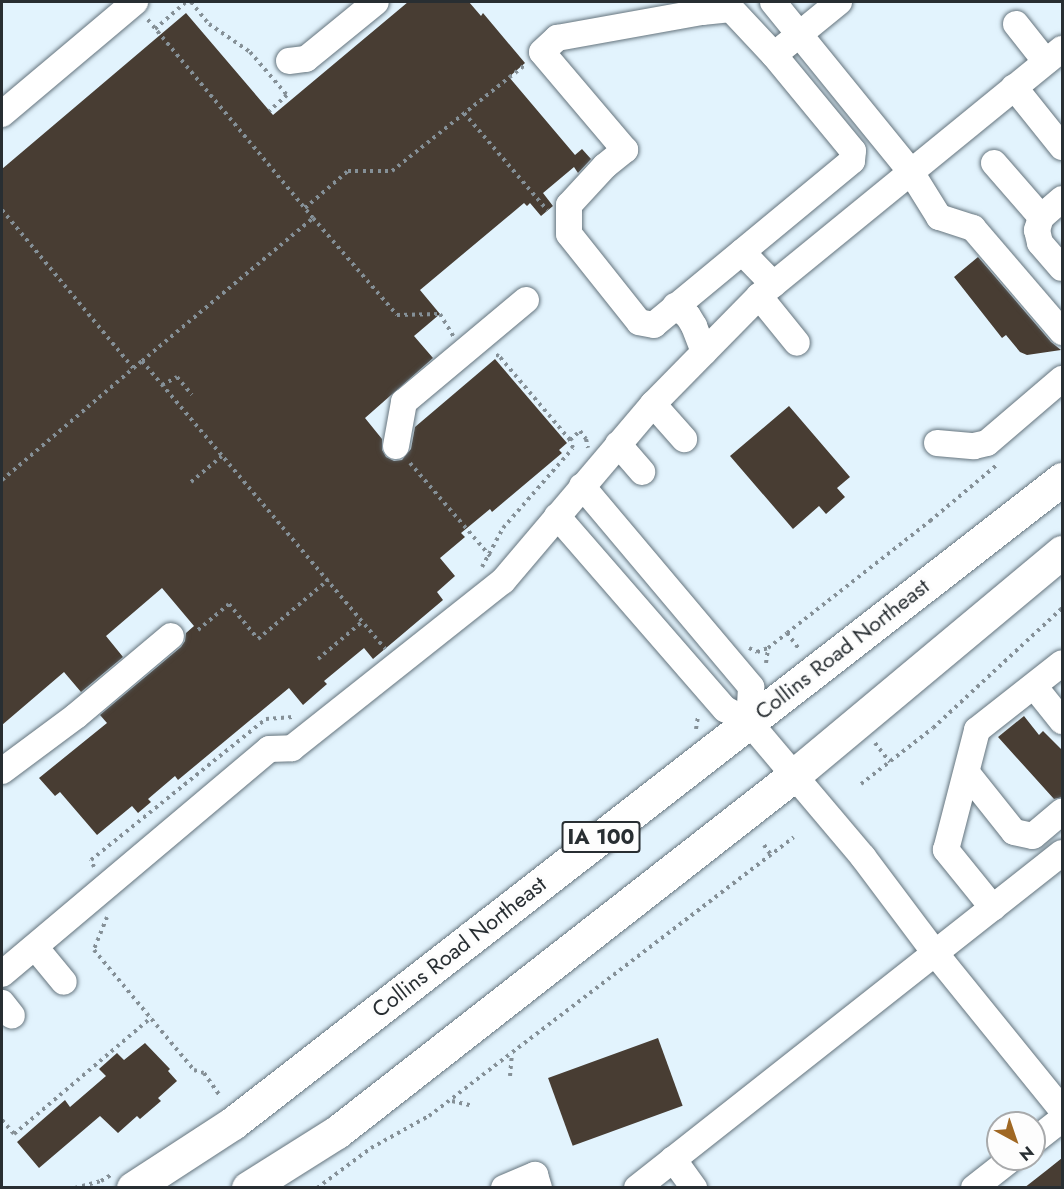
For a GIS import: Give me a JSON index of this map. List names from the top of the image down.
{
  "streets": {
    "highway": ["Collins Road Northeast", "IA 100"]
  },
  "north": "bottom right"
}
